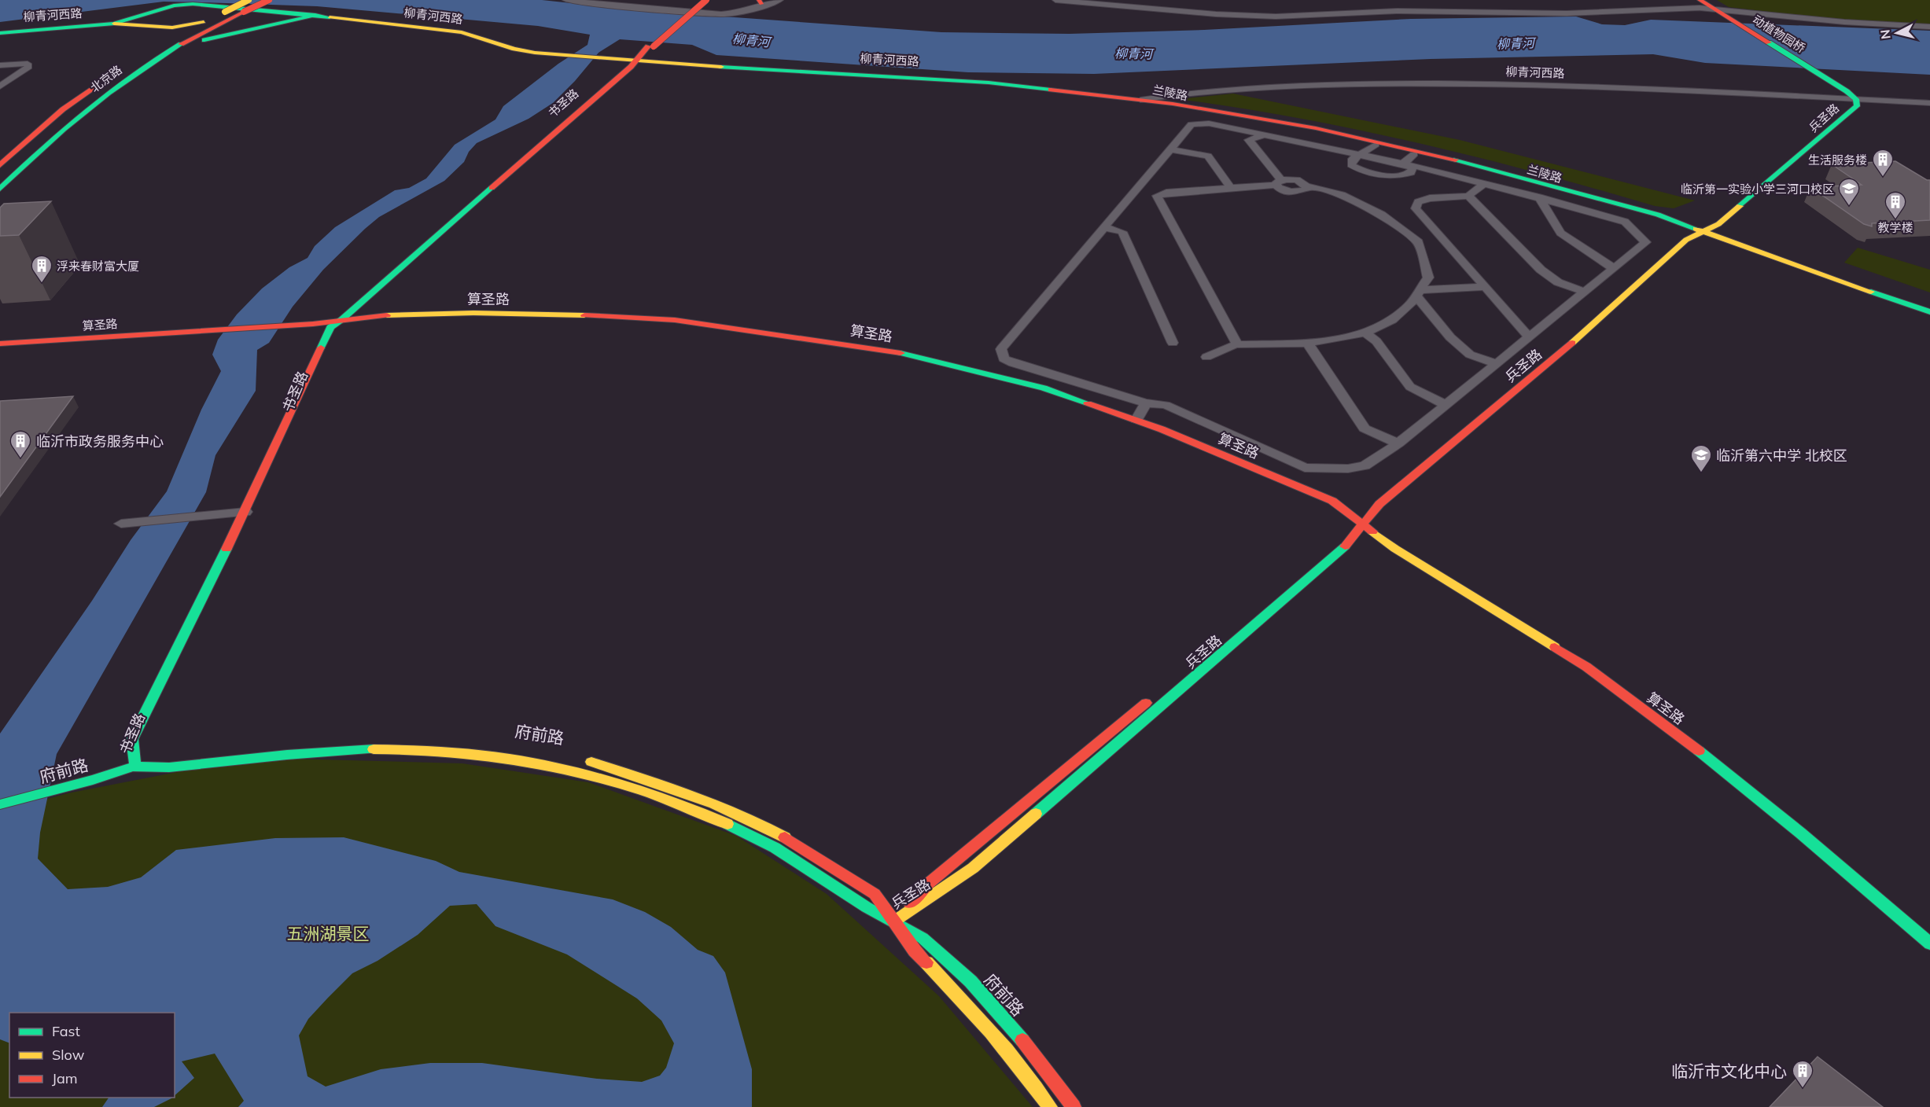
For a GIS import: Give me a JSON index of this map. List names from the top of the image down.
{
  "streets": {
    "main road": [
      "柳青河西路",
      "动植物园桥",
      "北京路",
      "兰陵路",
      "书圣路",
      "兵圣路",
      "算圣路",
      "府前路"
    ]
  },
  "crossings": [
    ["柳青河西路", "兰陵路"],
    ["柳青河西路", "书圣路"],
    ["柳青河西路", "兵圣路"],
    ["动植物园桥", "兵圣路"],
    ["兰陵路", "兵圣路"],
    ["书圣路", "算圣路"],
    ["书圣路", "府前路"],
    ["兵圣路", "算圣路"],
    ["兵圣路", "府前路"]
  ],
  "water": ["柳青河"],
  "parks": ["五洲湖景区"],
  "places": {
    "building": [
      "生活服务楼",
      "教学楼",
      "浮来春财富大厦",
      "临沂市政务服务中心",
      "临沂市文化中心"
    ],
    "school or university": ["临沂第一实验小学三河口校区", "临沂第六中学 北校区"]
  },
  "legend": ["Fast", "Slow", "Jam"],
  "north": "left"
}
